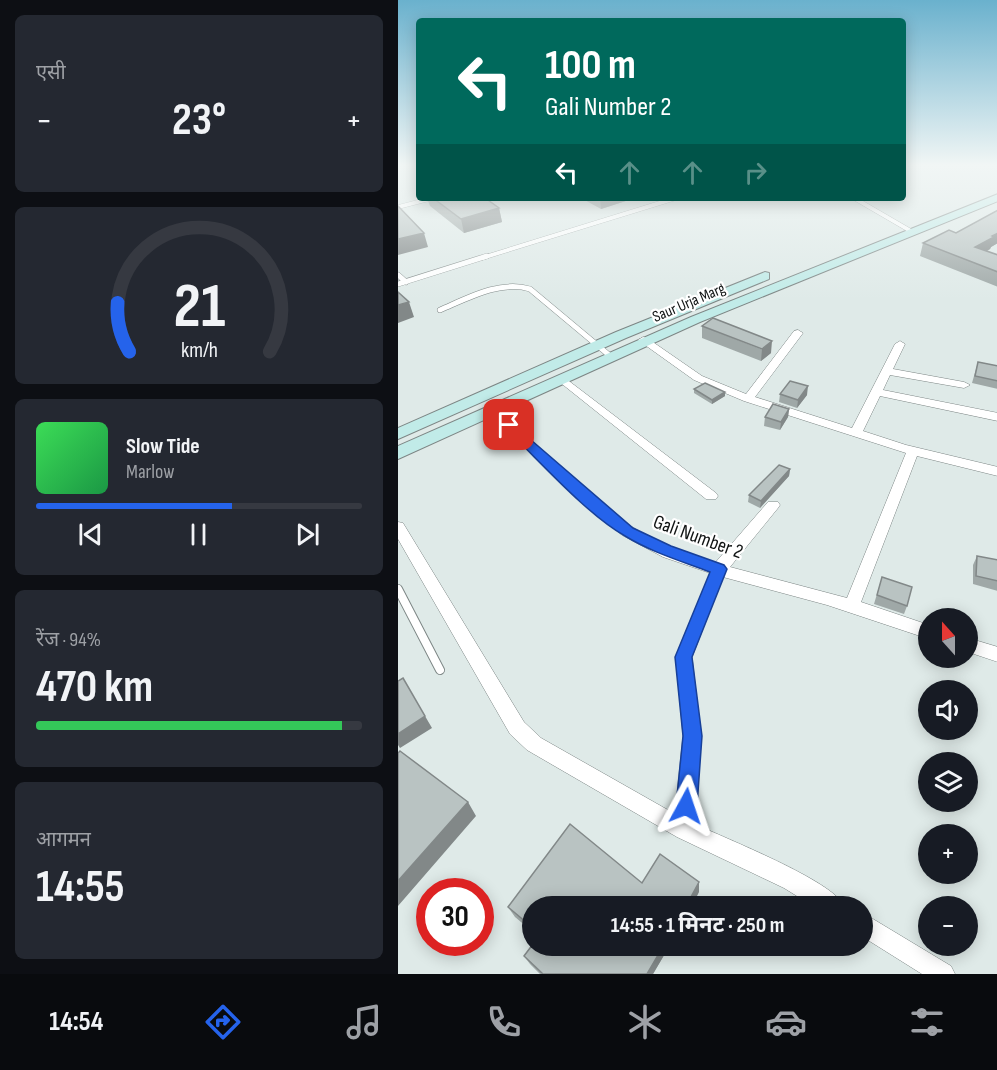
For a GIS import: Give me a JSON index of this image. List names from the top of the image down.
{
  "streets": {
    "street": ["Saur Urja Marg", "Gali Number 2"]
  },
  "crossings": [
    ["Saur Urja Marg", "Gali Number 2"]
  ],
  "north": "top",
  "page": {
    "tile": [
      "एसी",
      ["रेंज · 94%", "470 km"],
      ["आगमन", "14:55"]
    ],
    "turn": ["100 m", "Gali Number 2"],
    "heat": ["−", "23°", "+"],
    "song": ["Slow Tide", "Marlow"],
    "map_buttons": ["+", "−"],
    "limit": "30",
    "trip": "14:55 · 1 मिनट · 250 m",
    "tabs": "14:54",
    "gauge": ["21", "km/h"]
  }
}
